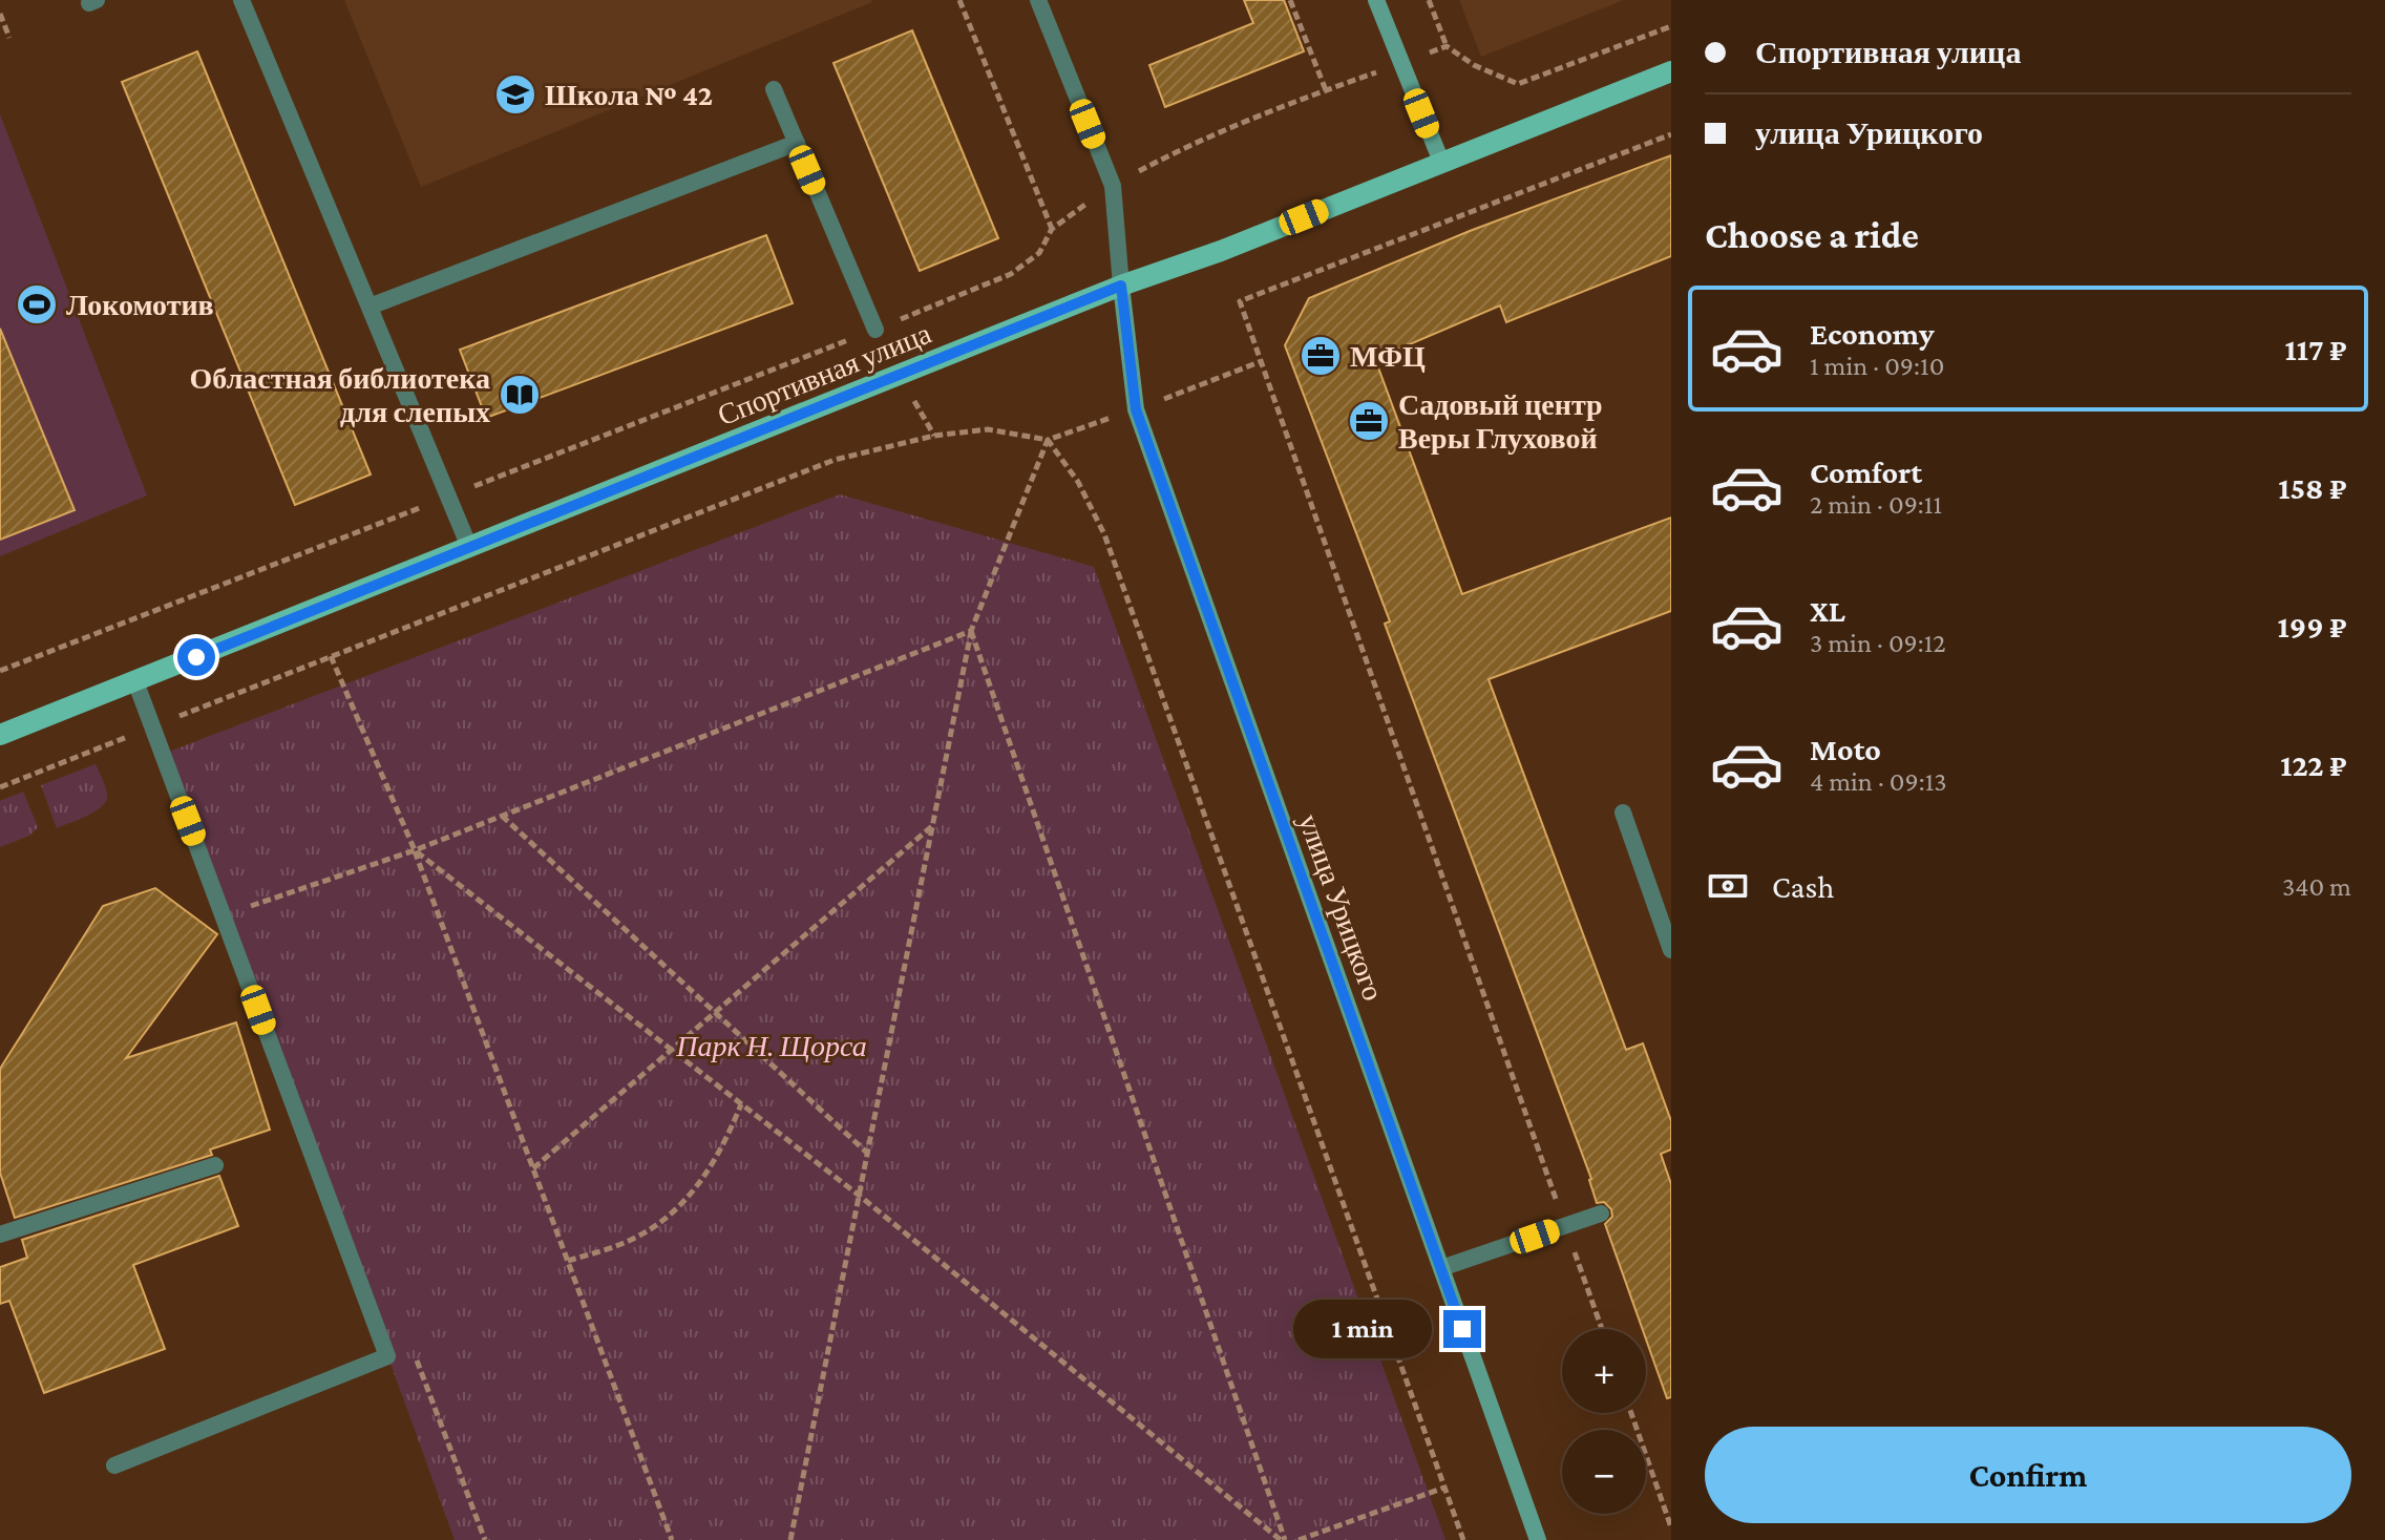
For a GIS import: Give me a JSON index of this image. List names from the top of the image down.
{
  "streets": {
    "main road": ["Спортивная улица", "улица Урицкого"]
  },
  "crossings": [
    ["Спортивная улица", "улица Урицкого"]
  ],
  "parks": ["Парк Н. Щорса"],
  "places": {
    "school or university": ["Школа № 42"],
    "sports": ["Локомотив"],
    "office": ["МФЦ", "Садовый центр Веры Глуховой"],
    "library": ["Областная библиотека для слепых"]
  },
  "page": {
    "banner": ["Спортивная улица", "улица Урицкого"],
    "heading": "Choose a ride",
    "list": [
      {
        "name": "Economy",
        "note": "1 min · 09:10",
        "value": "117 ₽"
      },
      {
        "name": "Comfort",
        "note": "2 min · 09:11",
        "value": "158 ₽"
      },
      {
        "name": "XL",
        "note": "3 min · 09:12",
        "value": "199 ₽"
      },
      {
        "name": "Moto",
        "note": "4 min · 09:13",
        "value": "122 ₽"
      }
    ],
    "pay": ["Cash", "340 m"],
    "bubble": "1 min",
    "map_buttons": ["+", "−"],
    "buttons": "Confirm"
  }
}
